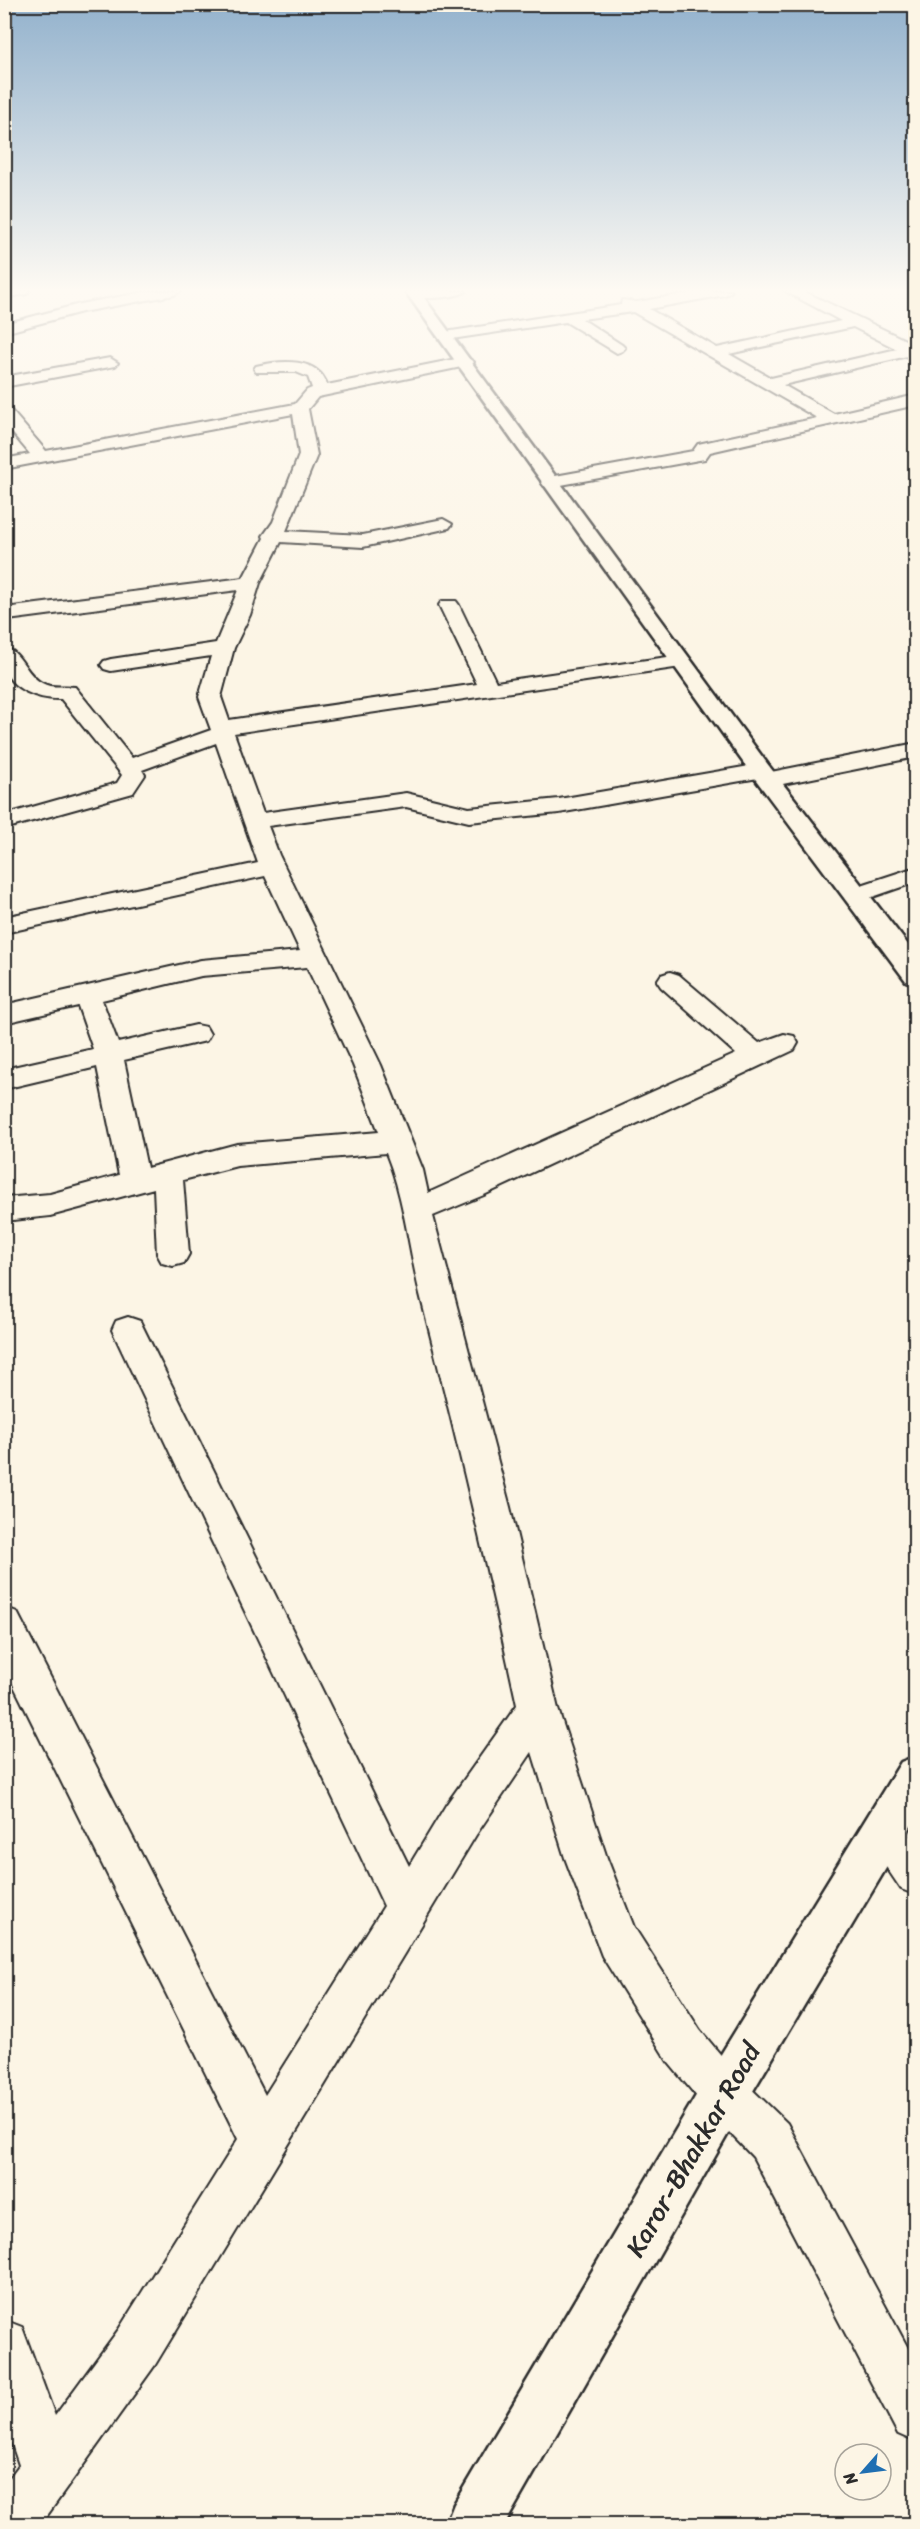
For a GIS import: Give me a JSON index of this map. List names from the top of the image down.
{
  "streets": {
    "main road": ["Karor-Bhakkar Road"]
  },
  "north": "bottom left"
}
